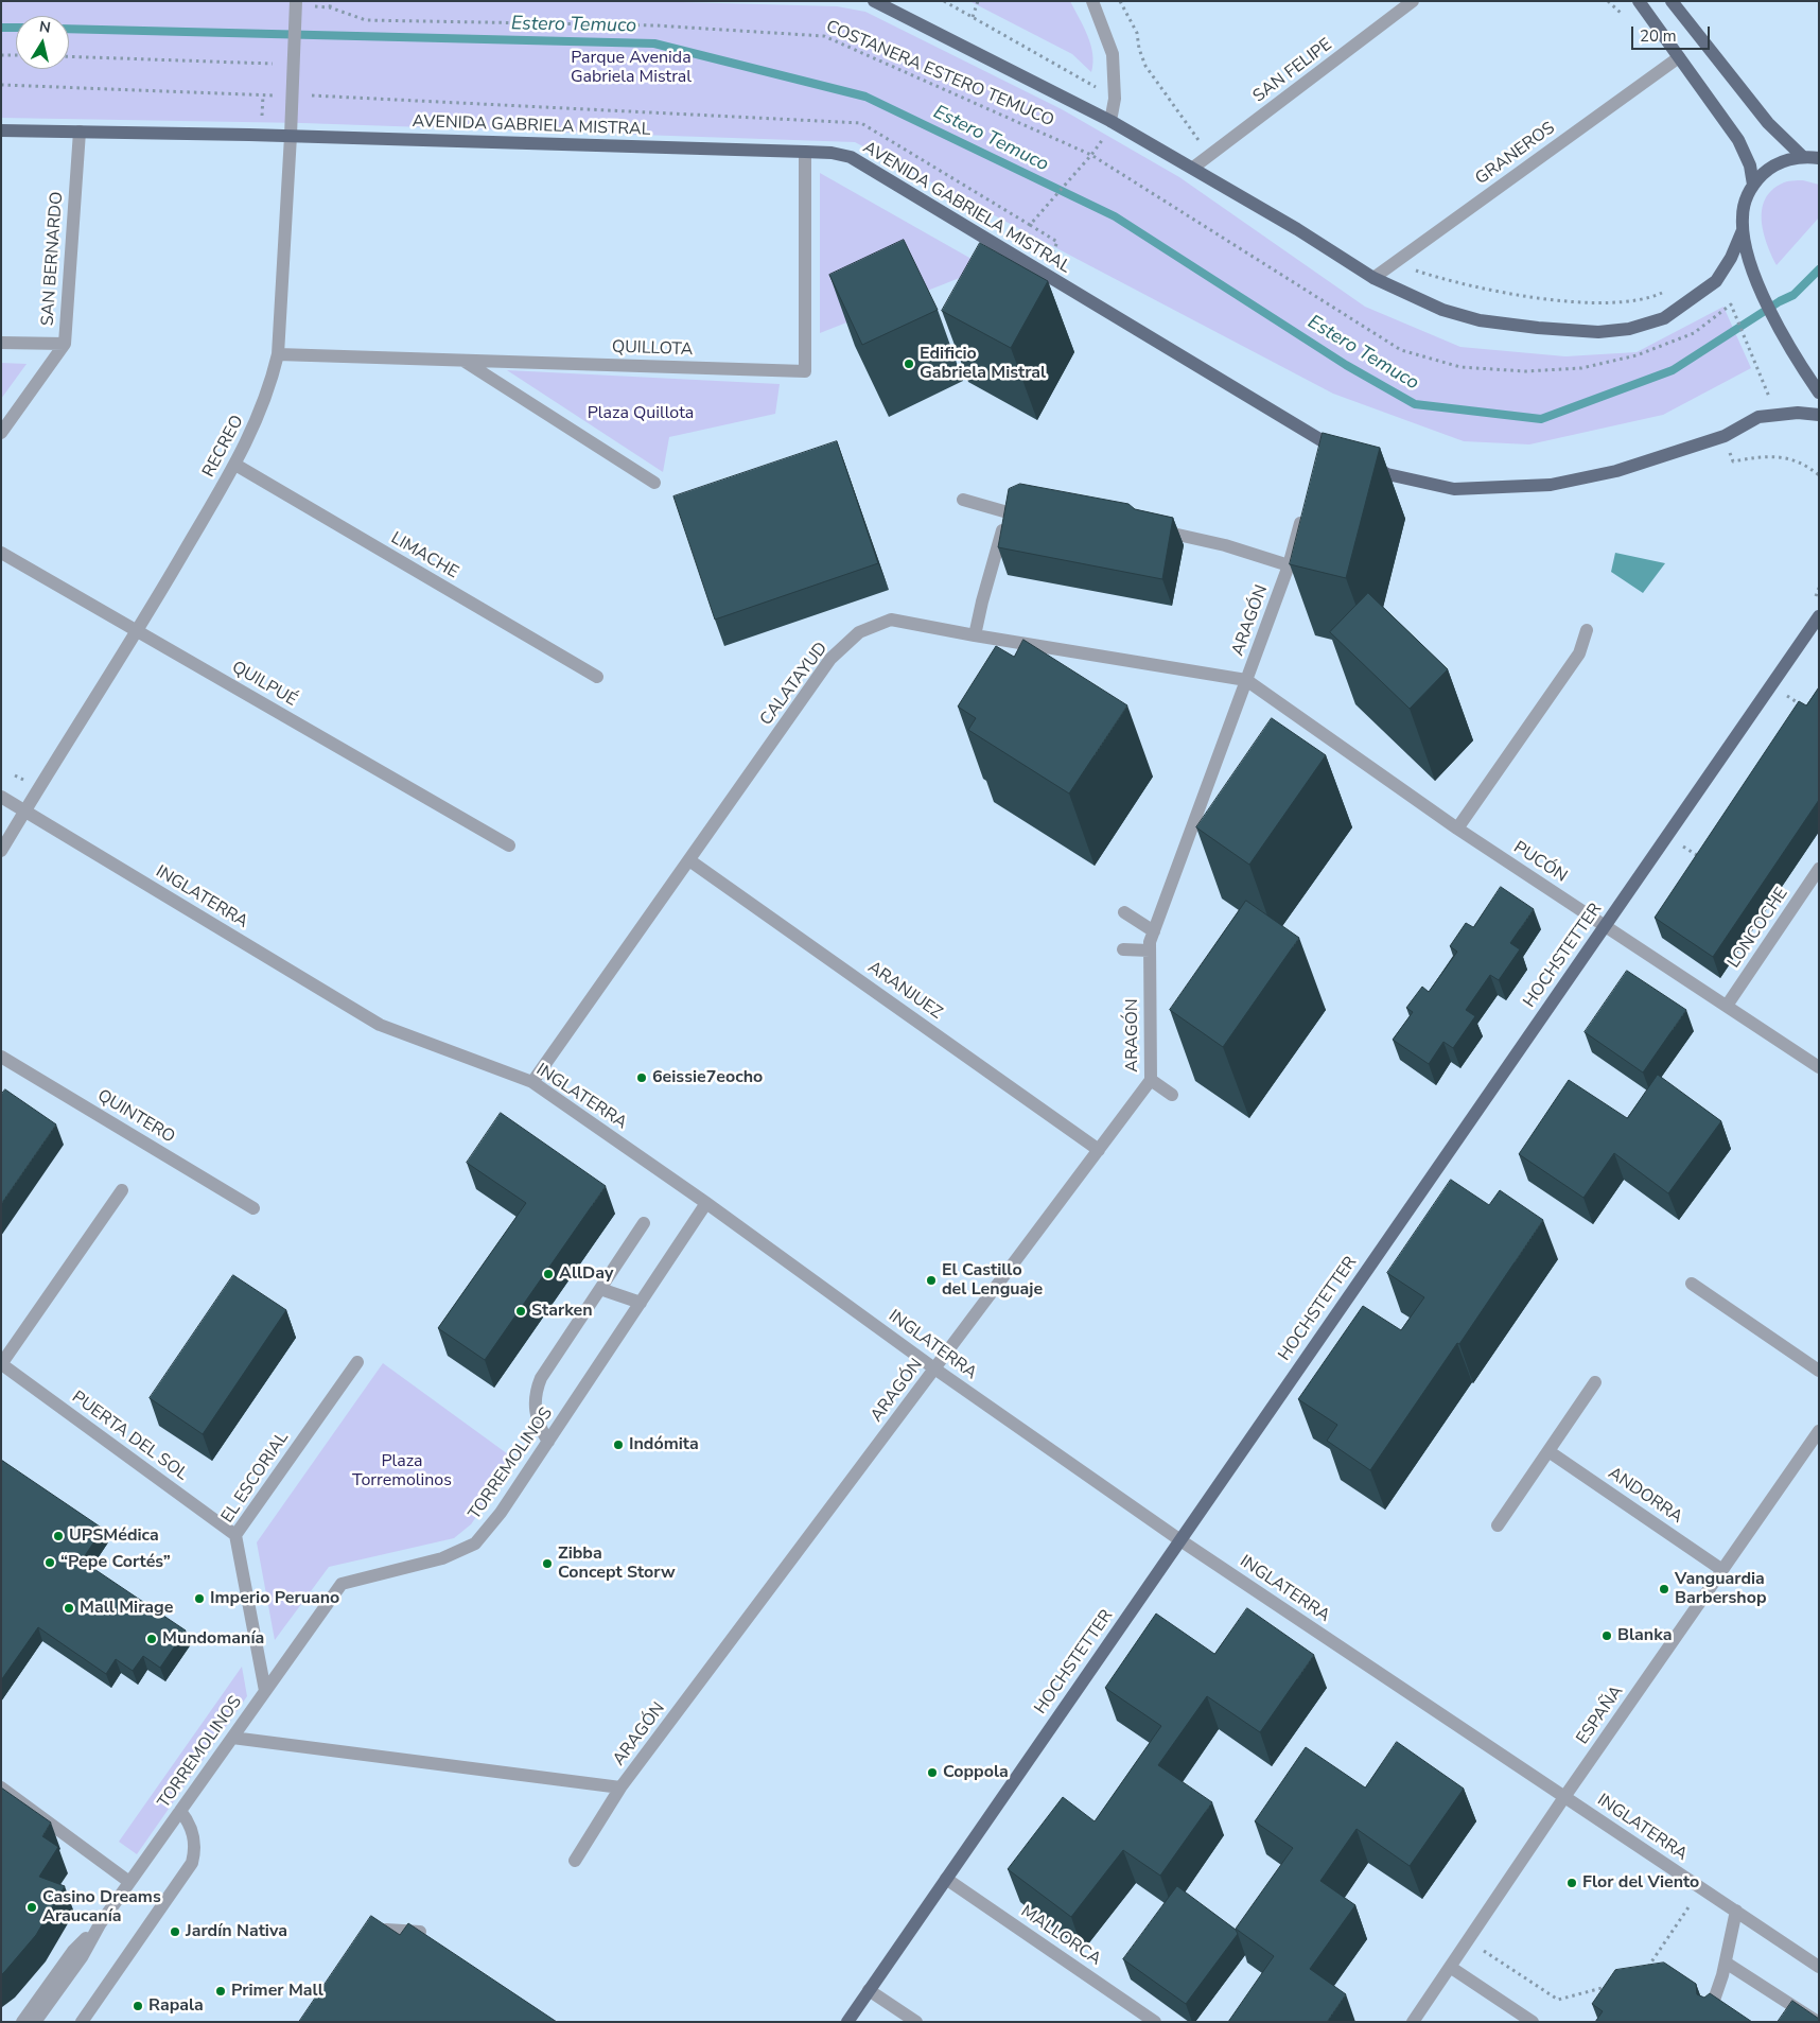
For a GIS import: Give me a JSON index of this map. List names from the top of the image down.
{
  "streets": {
    "main road": ["AVENIDA GABRIELA MISTRAL", "HOCHSTETTER"],
    "street": [
      "SAN FELIPE",
      "GRANEROS",
      "SAN BERNARDO",
      "QUILLOTA",
      "RECREO",
      "LIMACHE",
      "ARAGÓN",
      "QUILPUÉ",
      "CALATAYUD",
      "PUCÓN",
      "INGLATERRA",
      "LONCOCHE",
      "ARANJUEZ",
      "QUINTERO",
      "PUERTA DEL SOL",
      "TORREMOLINOS",
      "EL ESCORIAL",
      "ANDORRA",
      "ESPAÑA",
      "MALLORCA"
    ],
    "path": ["COSTANERA ESTERO TEMUCO"]
  },
  "crossings": [
    ["AVENIDA GABRIELA MISTRAL", "SAN BERNARDO"],
    ["AVENIDA GABRIELA MISTRAL", "QUILLOTA"],
    ["AVENIDA GABRIELA MISTRAL", "RECREO"],
    ["QUILLOTA", "RECREO"],
    ["RECREO", "LIMACHE"],
    ["RECREO", "QUILPUÉ"],
    ["RECREO", "INGLATERRA"],
    ["ARAGÓN", "CALATAYUD"],
    ["ARAGÓN", "PUCÓN"],
    ["ARAGÓN", "INGLATERRA"],
    ["ARAGÓN", "ARANJUEZ"],
    ["ARAGÓN", "TORREMOLINOS"],
    ["CALATAYUD", "PUCÓN"],
    ["CALATAYUD", "INGLATERRA"],
    ["CALATAYUD", "ARANJUEZ"],
    ["PUCÓN", "LONCOCHE"],
    ["PUCÓN", "HOCHSTETTER"],
    ["INGLATERRA", "HOCHSTETTER"],
    ["INGLATERRA", "TORREMOLINOS"],
    ["INGLATERRA", "ESPAÑA"],
    ["HOCHSTETTER", "MALLORCA"],
    ["PUERTA DEL SOL", "EL ESCORIAL"],
    ["TORREMOLINOS", "EL ESCORIAL"],
    ["ANDORRA", "ESPAÑA"]
  ],
  "water": ["Estero Temuco"],
  "parks": ["Parque Avenida Gabriela Mistral", "Plaza Quillota", "Plaza Torremolinos"],
  "places": [
    "Edificio Gabriela Mistral",
    "6eissie7eocho",
    "AllDay",
    "El Castillo del Lenguaje",
    "Starken",
    "Indómita",
    "UPSMédica",
    "“Pepe Cortés”",
    "Zibba Concept Storw",
    "Vanguardia Barbershop",
    "Imperio Peruano",
    "Mall Mirage",
    "Blanka",
    "Mundomanía",
    "Coppola",
    "Flor del Viento",
    "Casino Dreams Araucanía",
    "Jardín Nativa",
    "Primer Mall",
    "Rapala"
  ],
  "scale_bar": "20 m",
  "north": "top"
}
